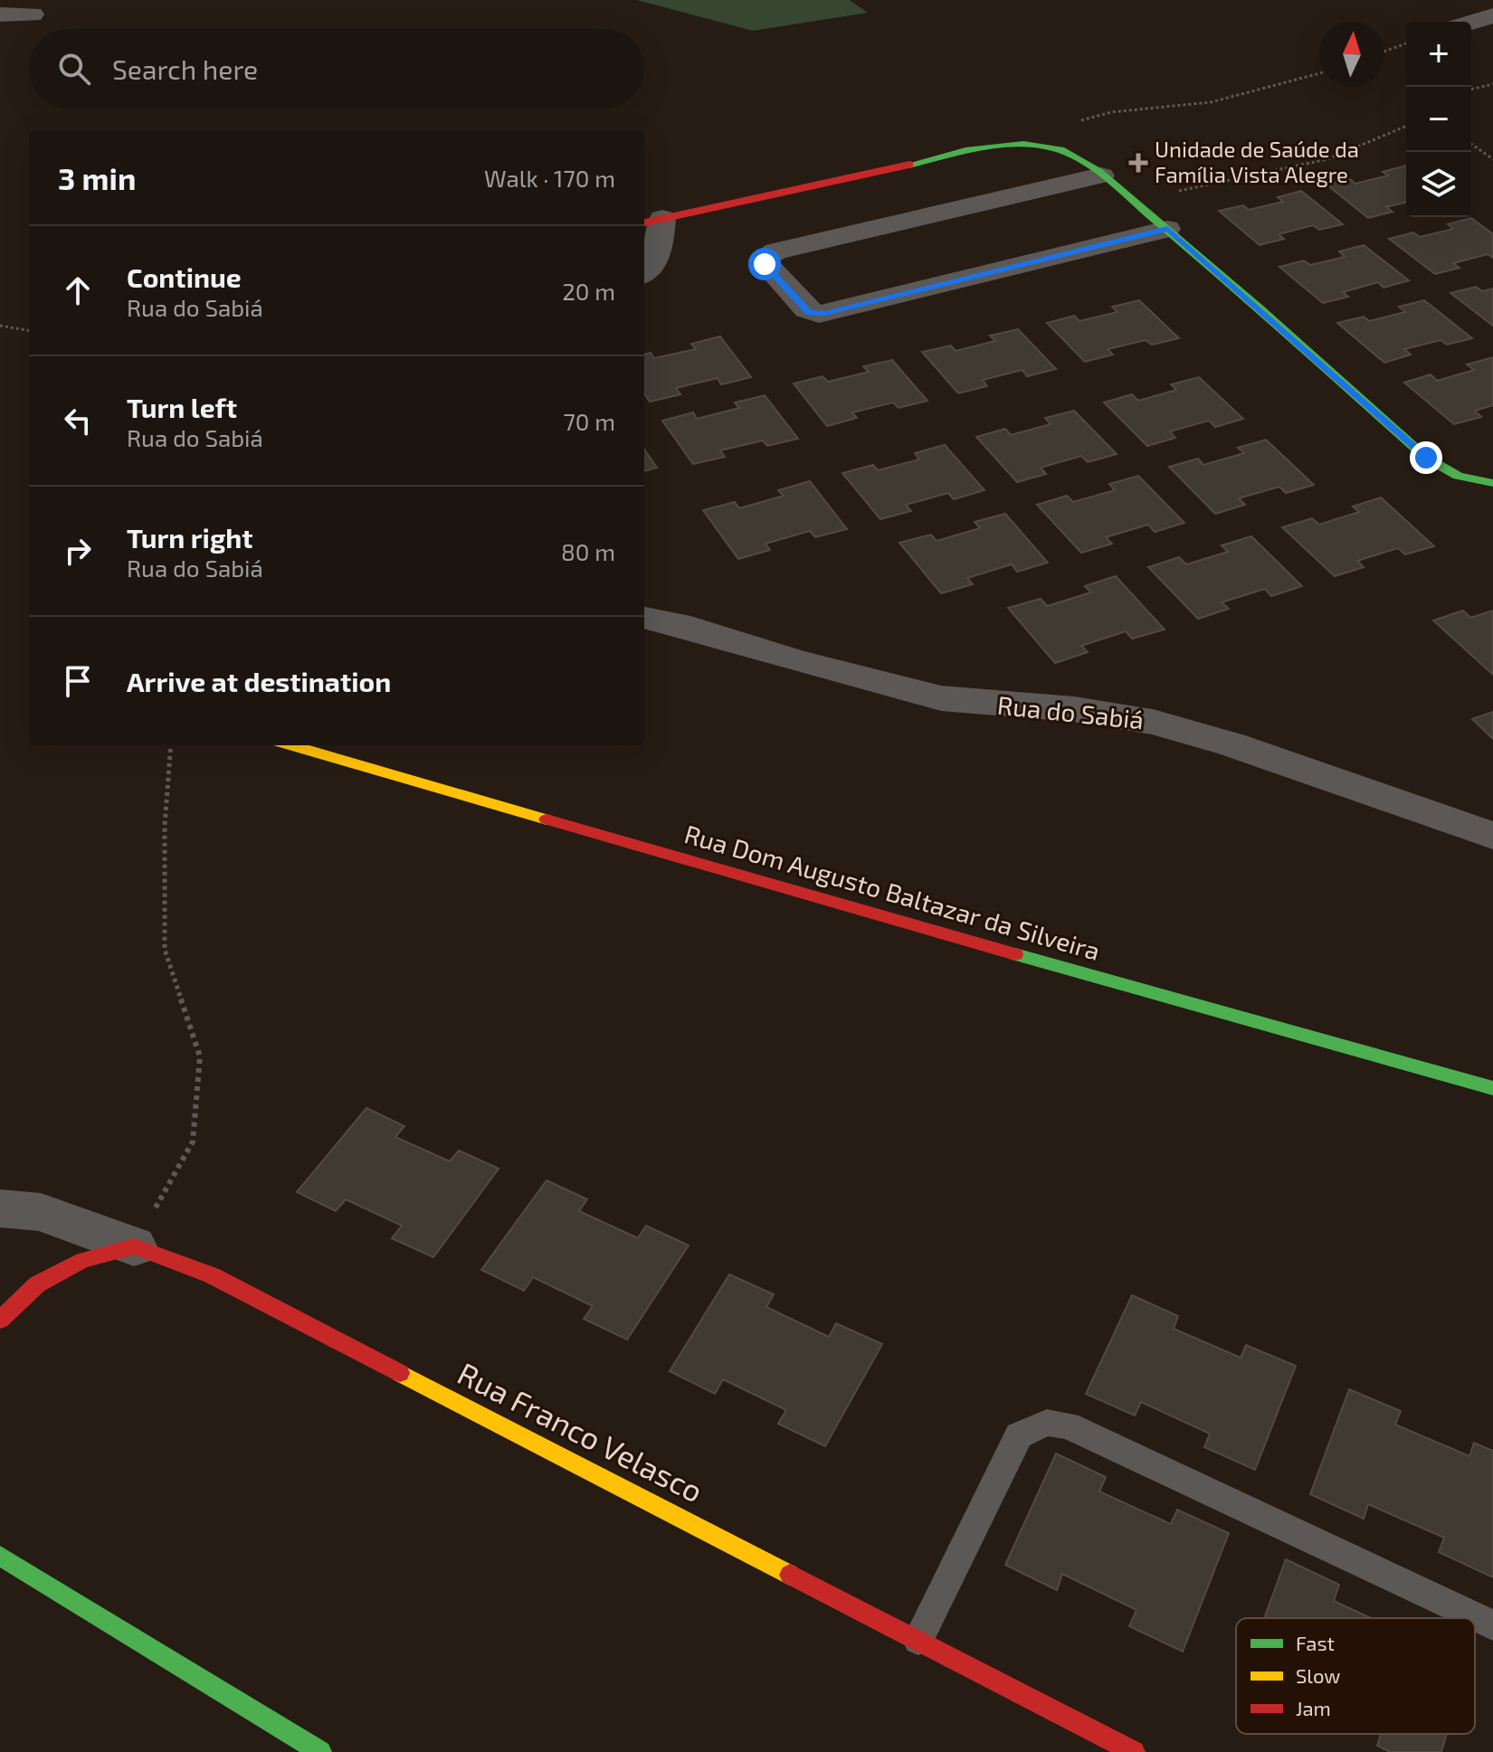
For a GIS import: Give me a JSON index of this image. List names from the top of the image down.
{
  "streets": {
    "street": ["Rua do Sabiá", "Rua Dom Augusto Baltazar da Silveira", "Rua Franco Velasco"]
  },
  "places": {
    "health": ["Unidade de Saúde da Família Vista Alegre"]
  },
  "legend": ["Fast", "Slow", "Jam"],
  "north": "top",
  "page": {
    "map_buttons": ["+", "−"],
    "search": "Search here",
    "heading": ["3 min", "Walk · 170 m"],
    "list": [
      ["Continue", "Rua do Sabiá", "20 m"],
      ["Turn left", "Rua do Sabiá", "70 m"],
      ["Turn right", "Rua do Sabiá", "80 m"],
      "Arrive at destination"
    ]
  }
}
